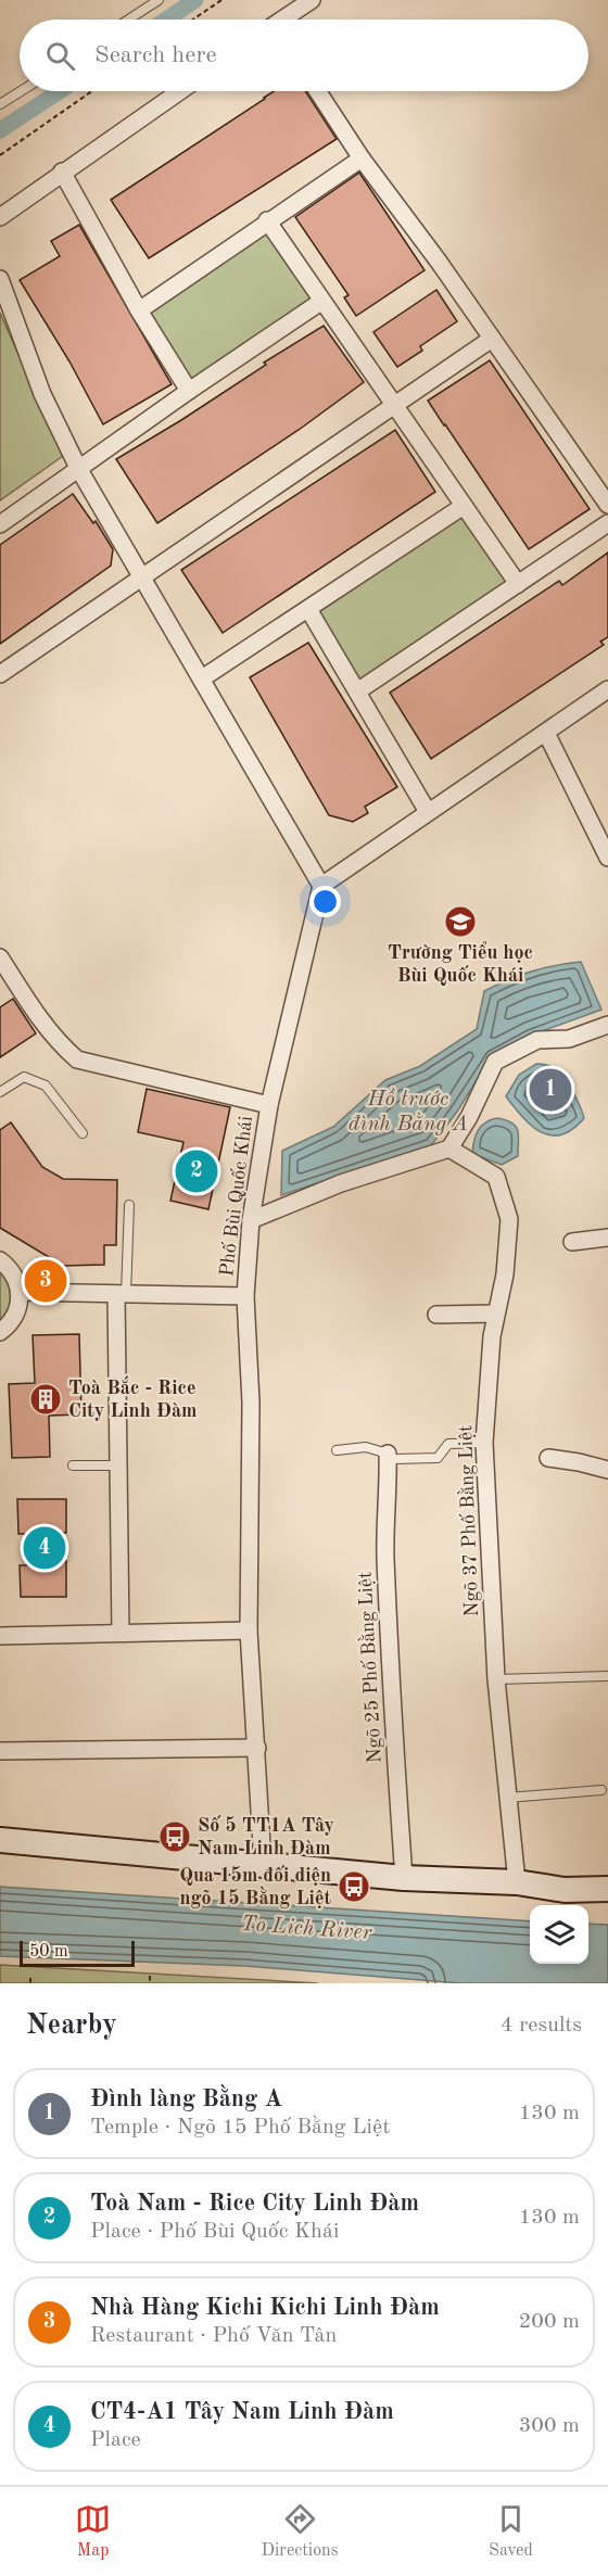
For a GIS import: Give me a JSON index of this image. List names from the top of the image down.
{
  "streets": {
    "street": ["Phố Bùi Quốc Khái", "Ngõ 37 Phố Bằng Liệt", "Ngõ 25 Phố Bằng Liệt"]
  },
  "water": ["Hồ trước đình Bằng A", "To Lich River"],
  "places": {
    "school or university": ["Trường Tiểu học Bùi Quốc Khái"],
    "building": ["Toà Bắc - Rice City Linh Đàm"],
    "bus stop": ["Số 5 TT1A Tây Nam Linh Đàm", "Qua 15m đối diện ngõ 15 Bằng Liệt"]
  },
  "scale_bar": "50 m",
  "page": {
    "search": "Search here",
    "pins": [
      "1",
      "2",
      "3",
      "4"
    ],
    "scale": "50 m",
    "heading": ["Nearby", "4 results"],
    "list": [
      {
        "mark": "1",
        "name": "Đình làng Bằng A",
        "note": "Temple · Ngõ 15 Phố Bằng Liệt",
        "value": "130 m"
      },
      {
        "mark": "2",
        "name": "Toà Nam - Rice City Linh Đàm",
        "note": "Place · Phố Bùi Quốc Khái",
        "value": "130 m"
      },
      {
        "mark": "3",
        "name": "Nhà Hàng Kichi Kichi Linh Đàm",
        "note": "Restaurant · Phố Văn Tân",
        "value": "200 m"
      },
      {
        "mark": "4",
        "name": "CT4-A1 Tây Nam Linh Đàm",
        "note": "Place",
        "value": "300 m"
      }
    ],
    "nav": ["Map", "Directions", "Saved"]
  }
}
